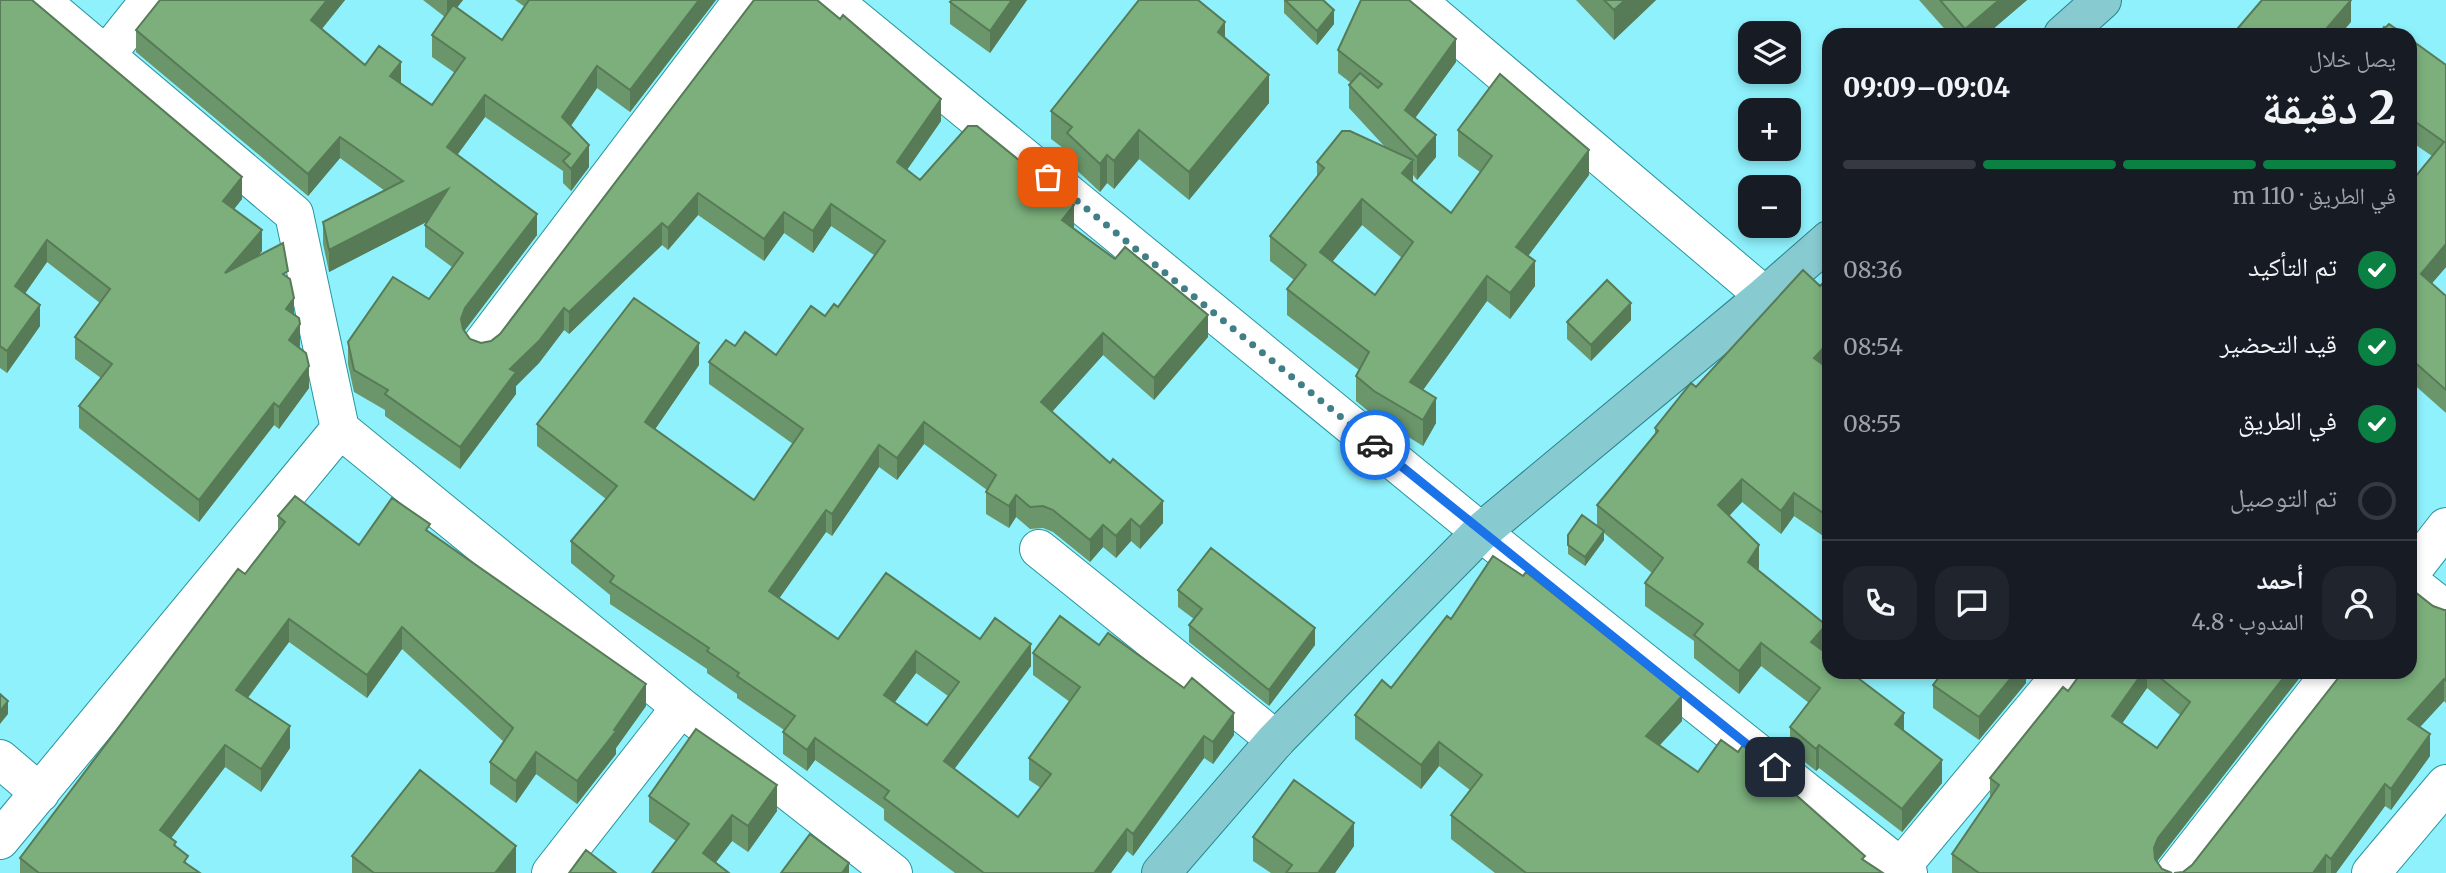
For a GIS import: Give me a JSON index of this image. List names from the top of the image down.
{
  "page": {
    "map_buttons": ["+", "−"],
    "heading": ["2 دقيقة", "يصل خلال", "09:04–09:09"],
    "panel": ["أحمد", "المندوب · 4.8"],
    "bar": "في الطريق · 110 m",
    "list": [
      ["تم التأكيد", "08:36"],
      ["قيد التحضير", "08:54"],
      ["في الطريق", "08:55"],
      "تم التوصيل"
    ]
  }
}
